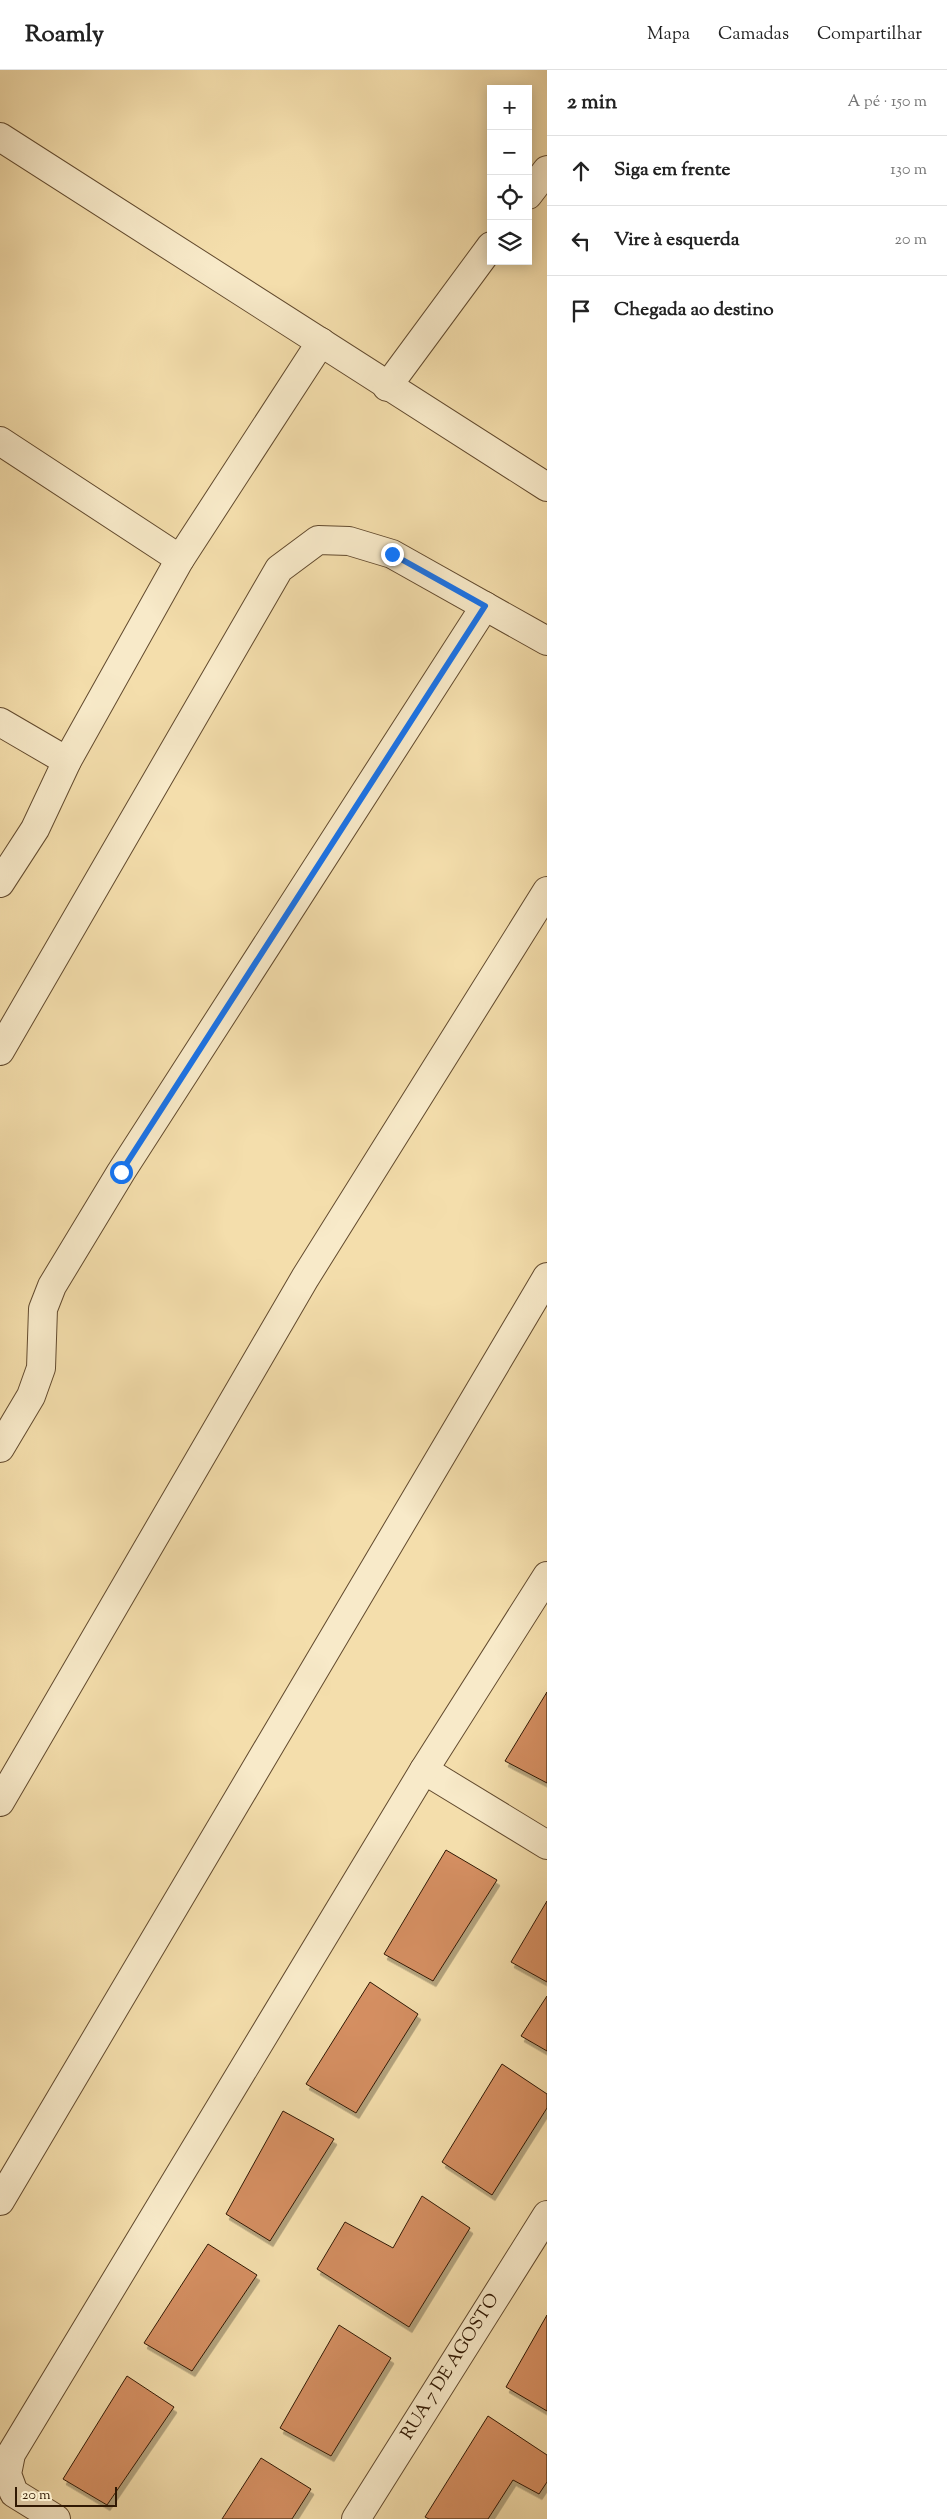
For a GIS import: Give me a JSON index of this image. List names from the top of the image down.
{
  "streets": {
    "street": ["RUA 7 DE AGOSTO"]
  },
  "scale_bar": "20 m",
  "page": {
    "header": "Roamly",
    "nav": ["Mapa", "Camadas", "Compartilhar"],
    "heading": ["2 min", "A pé · 150 m"],
    "map_buttons": ["+", "−"],
    "list": [
      ["Siga em frente", "130 m"],
      ["Vire à esquerda", "20 m"],
      "Chegada ao destino"
    ],
    "scale": "20 m"
  }
}
